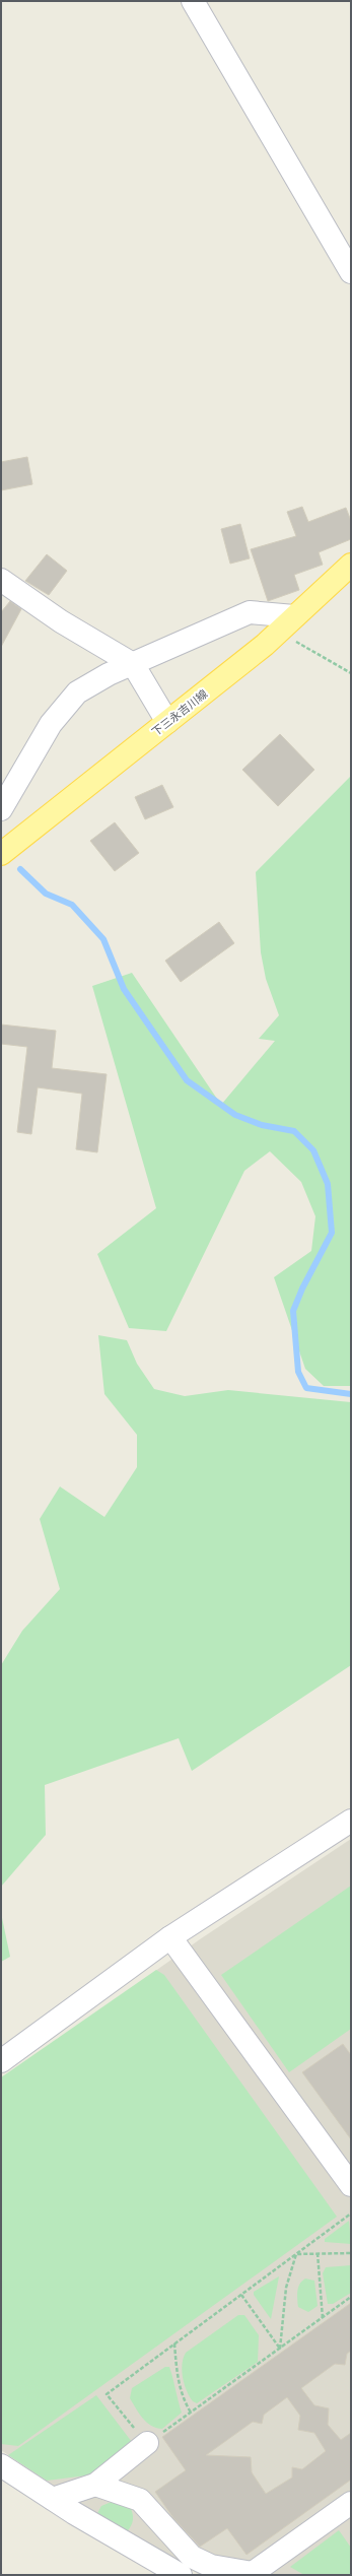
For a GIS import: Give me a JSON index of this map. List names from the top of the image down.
{
  "streets": {
    "main road": ["下三永吉川線"]
  }
}
